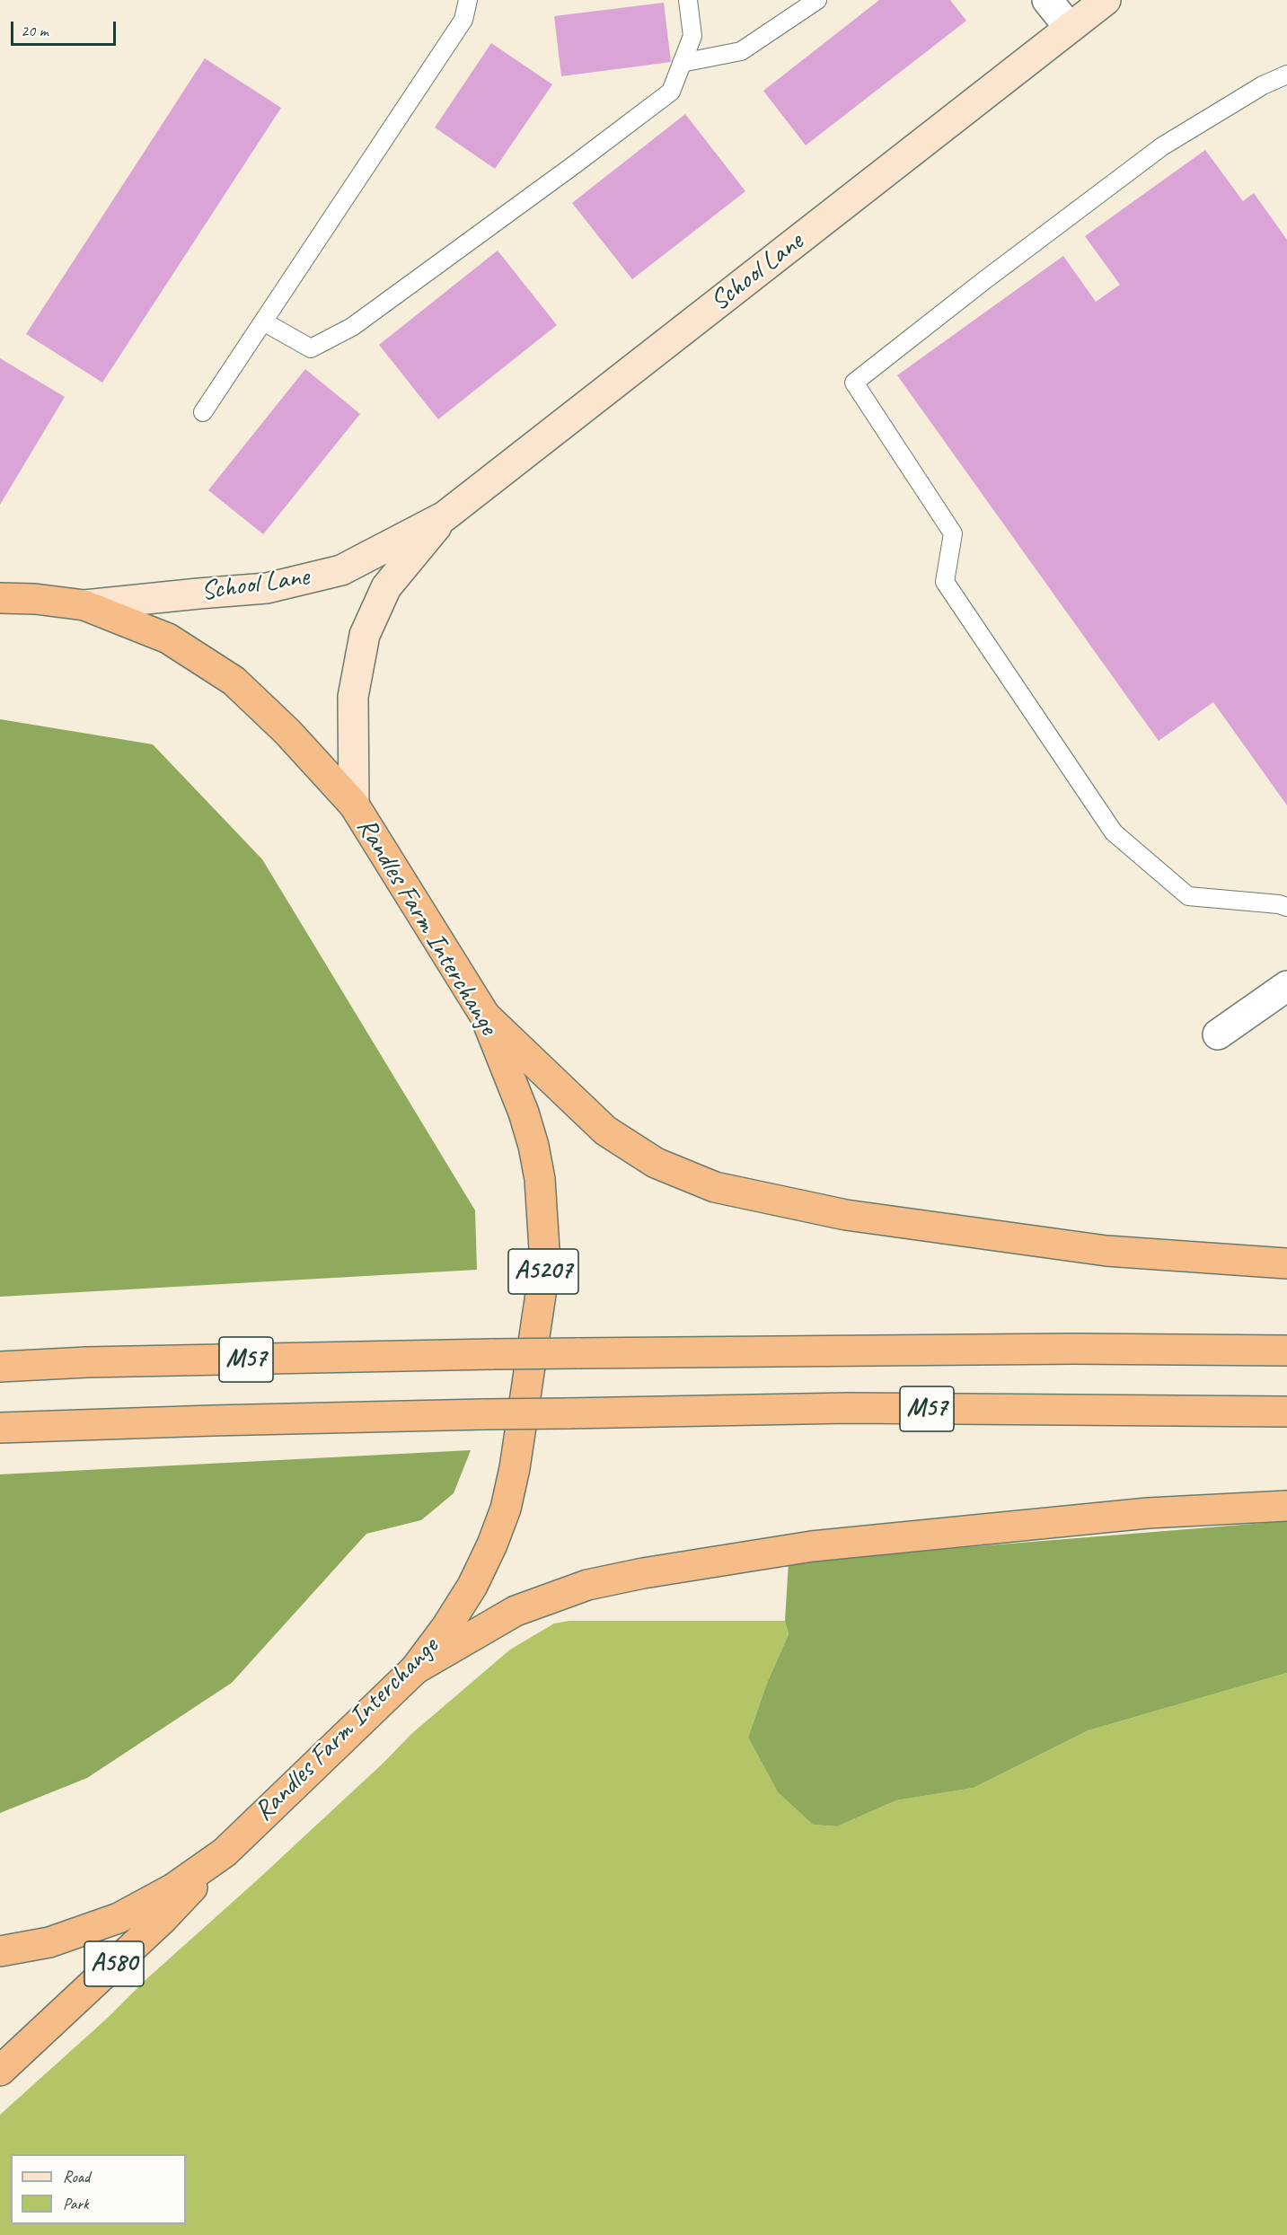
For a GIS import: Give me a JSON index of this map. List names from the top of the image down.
{
  "streets": {
    "highway": [
      "Randles Farm Interchange",
      "A5207",
      "M57",
      "A580"
    ],
    "main road": ["School Lane"]
  },
  "crossings": [
    ["School Lane", "Randles Farm Interchange"],
    ["Randles Farm Interchange", "A580"]
  ],
  "legend": ["Road", "Park"],
  "scale_bar": "20 m"
}
